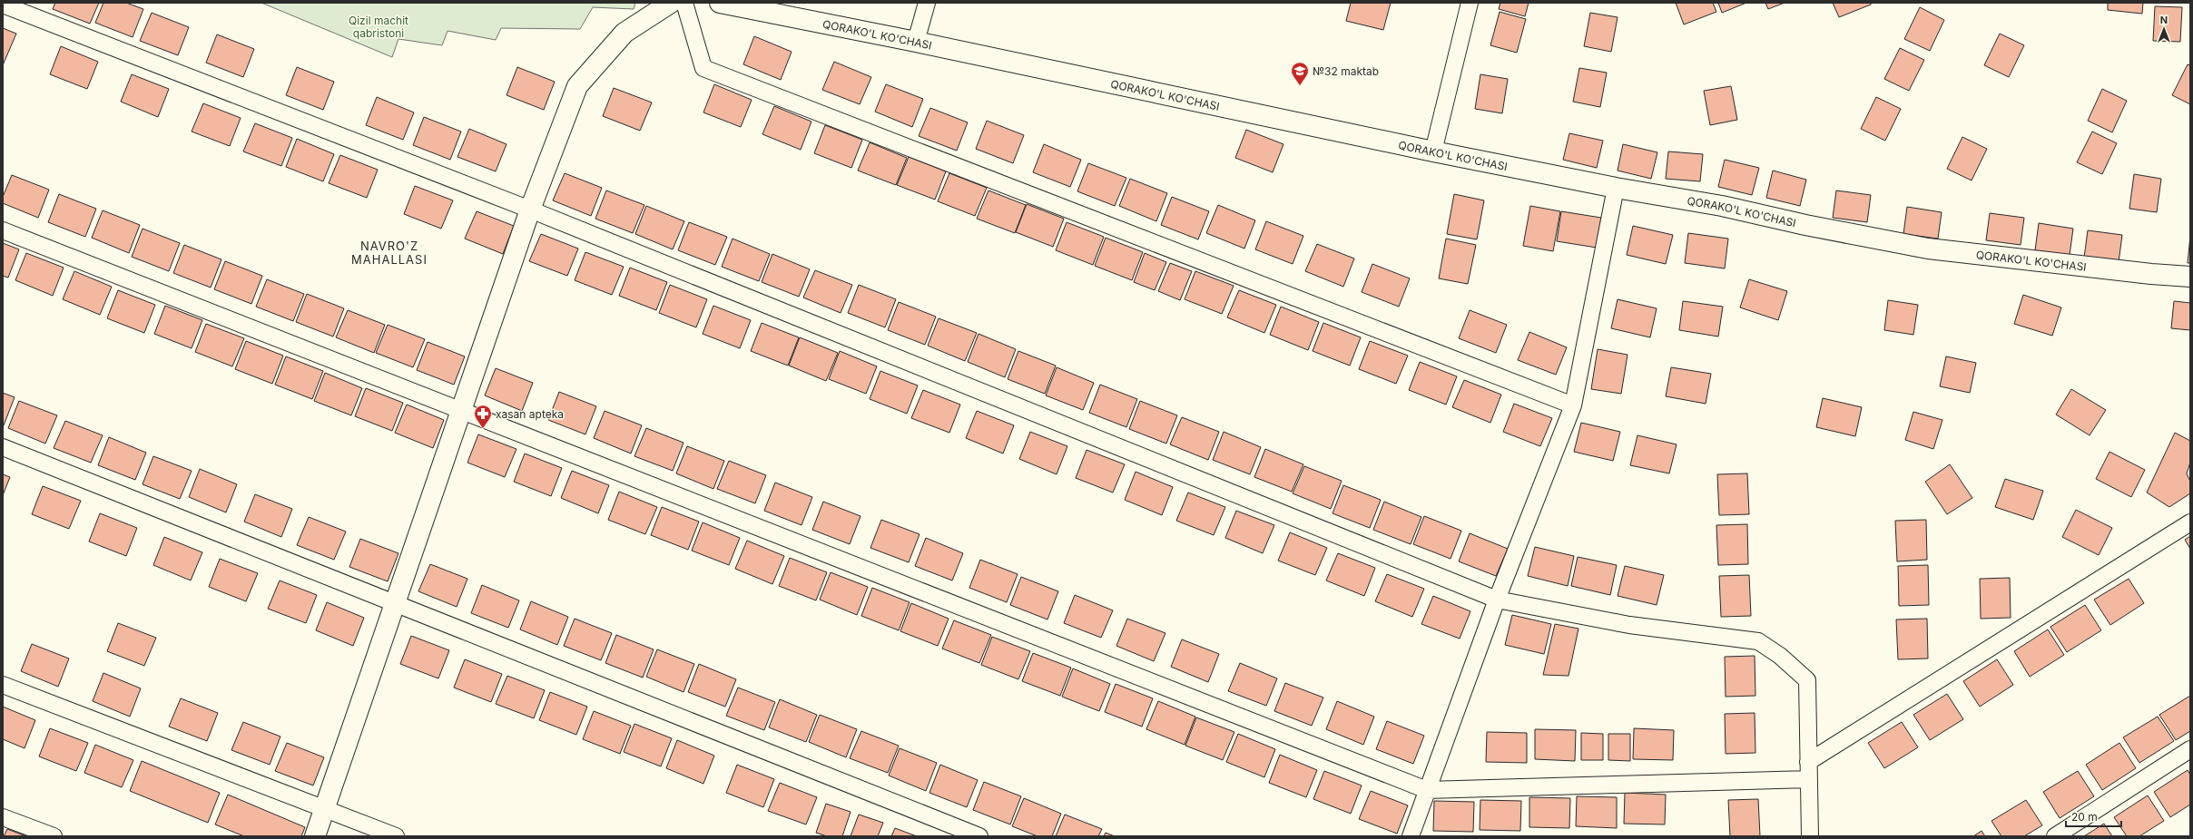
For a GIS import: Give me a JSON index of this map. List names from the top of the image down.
{
  "streets": {
    "street": ["QORAKO'L KO'CHASI"]
  },
  "districts": ["NAVRO'Z MAHALLASI"],
  "parks": ["Qizil machit qabristoni"],
  "places": {
    "school or university": ["№32 maktab"],
    "pharmacy": ["xasan apteka"]
  },
  "scale_bar": "20 m",
  "north": "top"
}
